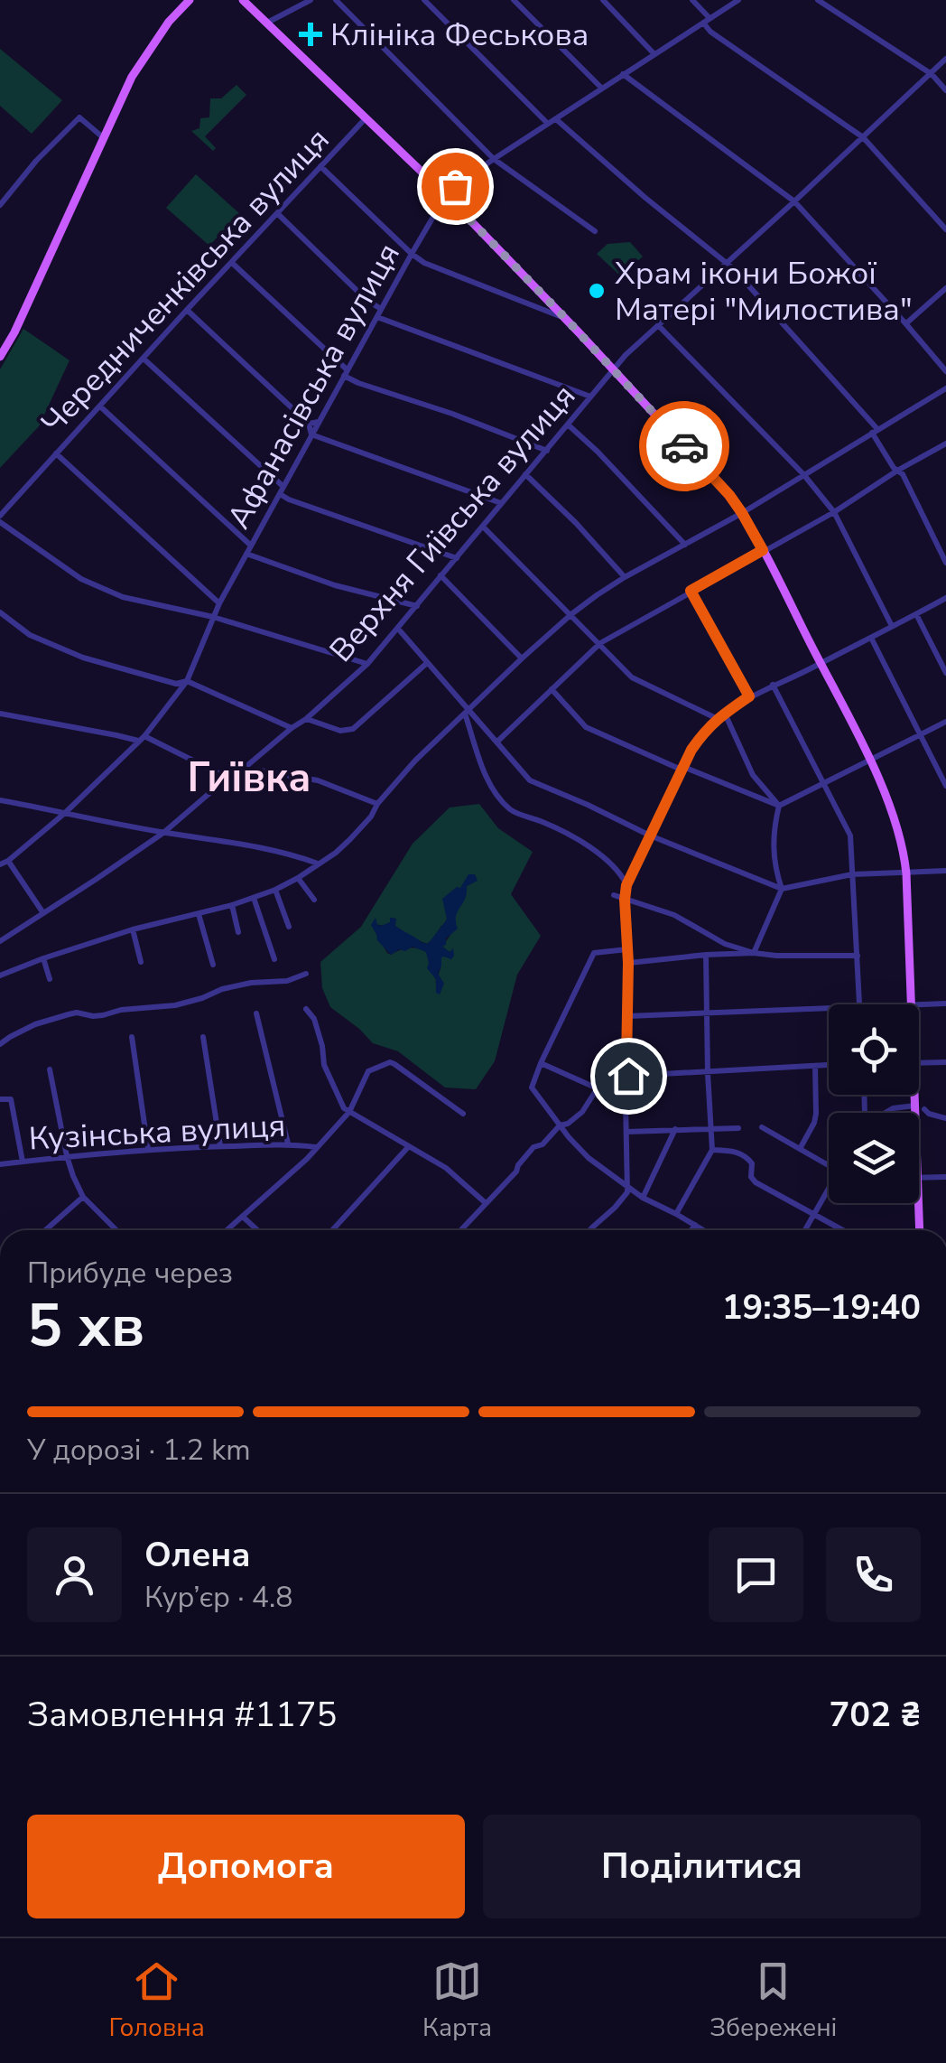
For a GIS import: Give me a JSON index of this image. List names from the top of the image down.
{
  "streets": {
    "street": [
      "Чередниченківська вулиця",
      "Афанасівська вулиця",
      "Верхня Гиївська вулиця",
      "Кузінська вулиця"
    ]
  },
  "districts": ["Гиївка"],
  "places": {
    "health": ["Клініка Феськова"],
    "other": ["Храм ікони Божої Матері \"Милостива\""]
  },
  "page": {
    "heading": ["5 хв", "Прибуде через", "19:35–19:40"],
    "panel": [
      "Олена",
      "Кур’єр · 4.8",
      "Замовлення #1175",
      "702 ₴"
    ],
    "bar": "У дорозі · 1.2 km",
    "buttons": ["Допомога", "Поділитися"],
    "tabs": ["Головна", "Карта", "Збережені"]
  }
}
